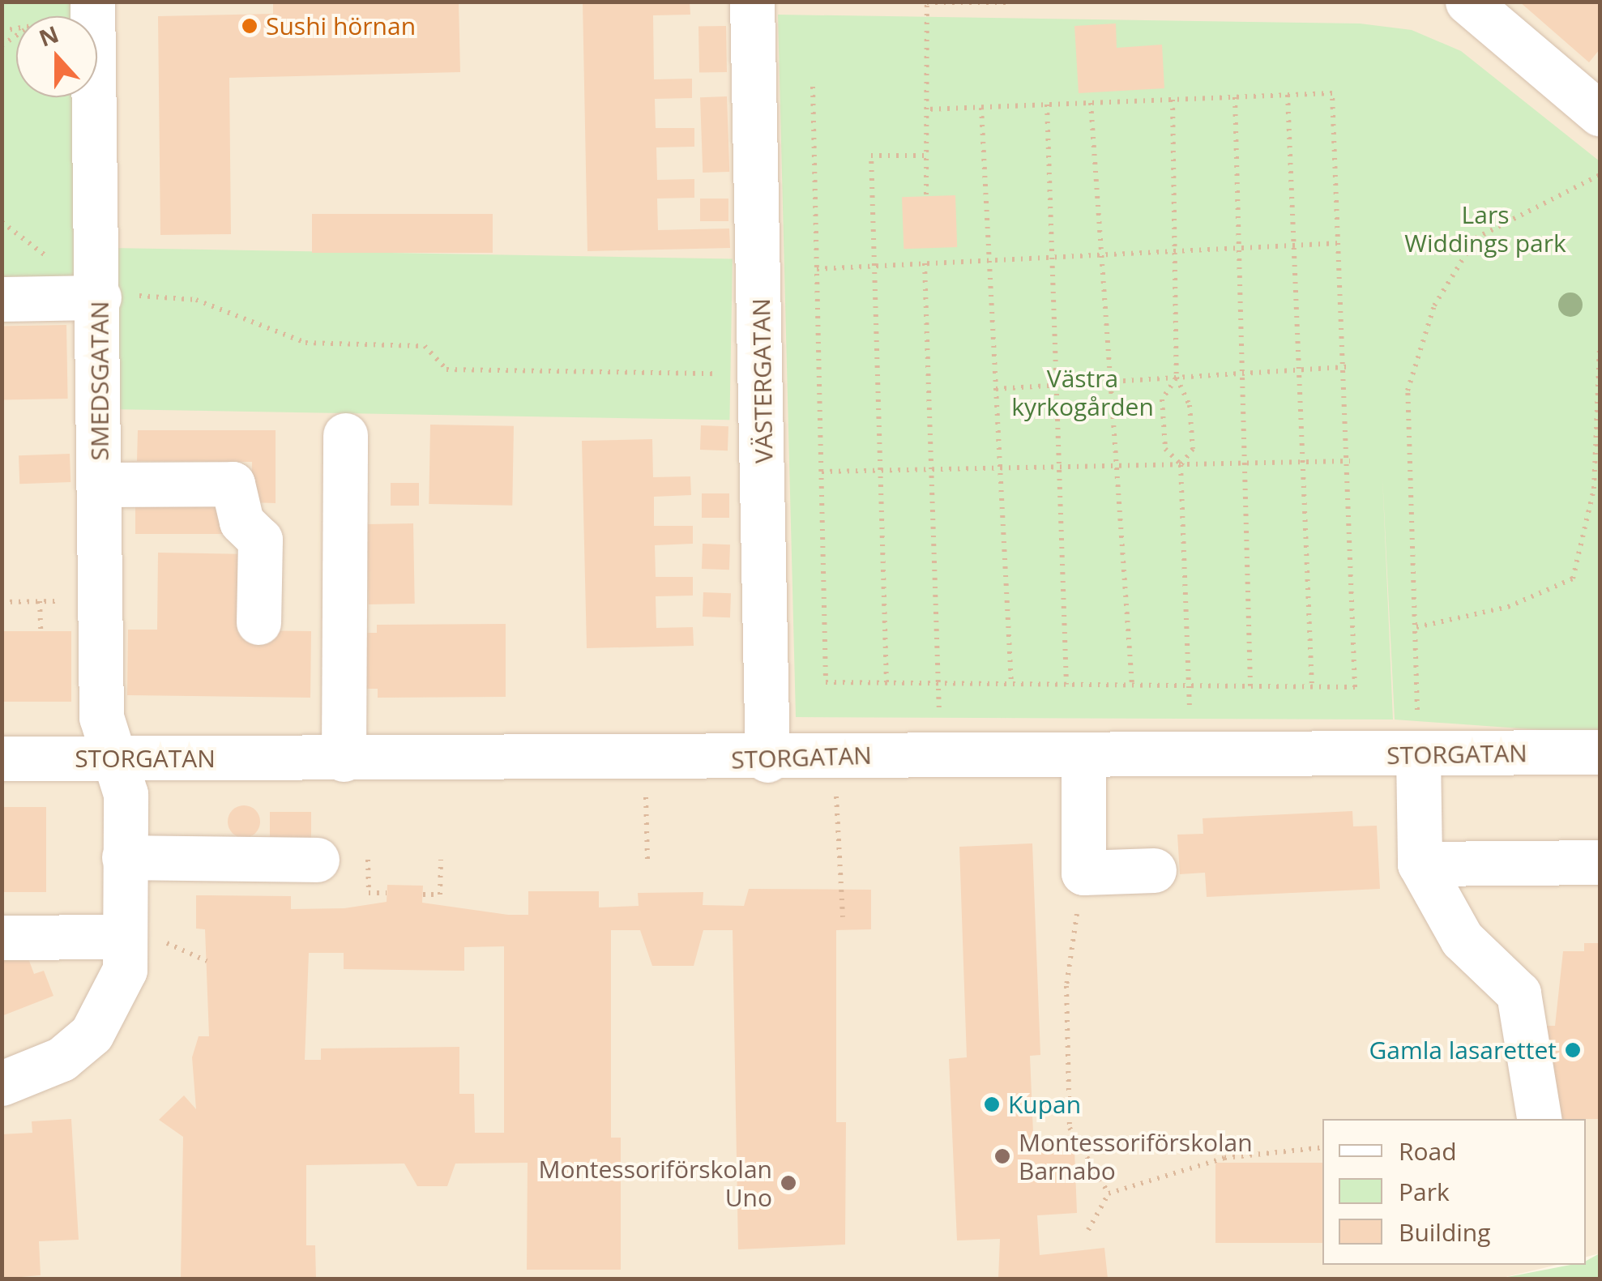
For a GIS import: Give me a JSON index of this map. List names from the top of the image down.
{
  "streets": {
    "street": ["SMEDSGATAN", "VÄSTERGATAN", "STORGATAN"]
  },
  "crossings": [
    ["SMEDSGATAN", "STORGATAN"],
    ["VÄSTERGATAN", "STORGATAN"]
  ],
  "parks": ["Lars Widdings park", "Västra kyrkogården"],
  "places": [
    "Sushi hörnan",
    "Gamla lasarettet",
    "Kupan",
    "Montessoriförskolan Barnabo",
    "Montessoriförskolan Uno"
  ],
  "legend": ["Road", "Park", "Building"],
  "north": "top"
}
